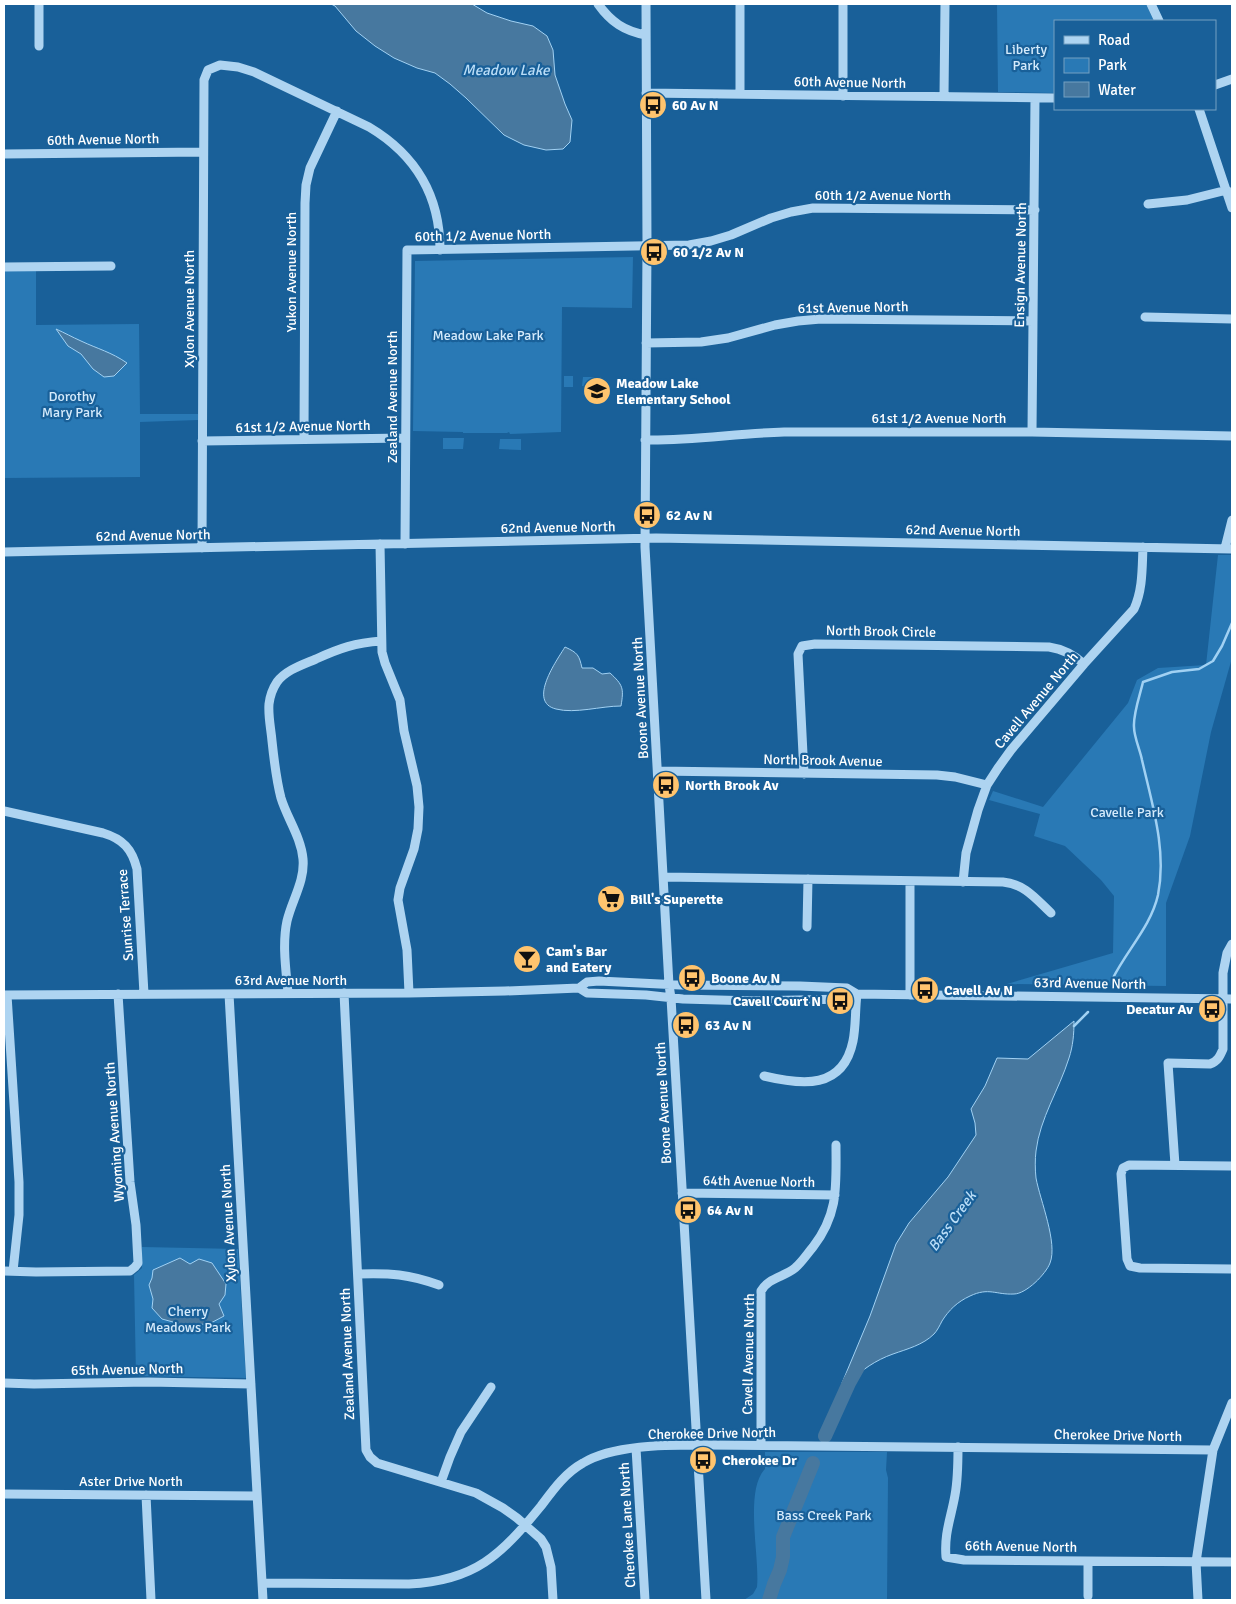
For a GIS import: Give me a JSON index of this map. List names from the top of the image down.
{
  "streets": {
    "street": [
      "60th Avenue North",
      "60th 1/2 Avenue North",
      "Ensign Avenue North",
      "Yukon Avenue North",
      "61st Avenue North",
      "Xylon Avenue North",
      "Zealand Avenue North",
      "61st 1/2 Avenue North",
      "62nd Avenue North",
      "North Brook Circle",
      "Boone Avenue North",
      "Cavell Avenue North",
      "North Brook Avenue",
      "Sunrise Terrace",
      "63rd Avenue North",
      "Wyoming Avenue North",
      "64th Avenue North",
      "65th Avenue North",
      "Cherokee Drive North",
      "Aster Drive North",
      "Cherokee Lane North",
      "66th Avenue North"
    ]
  },
  "crossings": [
    ["60th Avenue North", "Ensign Avenue North"],
    ["60th Avenue North", "Xylon Avenue North"],
    ["60th Avenue North", "Boone Avenue North"],
    ["60th 1/2 Avenue North", "Ensign Avenue North"],
    ["60th 1/2 Avenue North", "Zealand Avenue North"],
    ["60th 1/2 Avenue North", "Boone Avenue North"],
    ["Ensign Avenue North", "61st Avenue North"],
    ["Ensign Avenue North", "61st 1/2 Avenue North"],
    ["Yukon Avenue North", "Xylon Avenue North"],
    ["Yukon Avenue North", "61st 1/2 Avenue North"],
    ["61st Avenue North", "Boone Avenue North"],
    ["Xylon Avenue North", "61st 1/2 Avenue North"],
    ["Xylon Avenue North", "62nd Avenue North"],
    ["Xylon Avenue North", "63rd Avenue North"],
    ["Xylon Avenue North", "65th Avenue North"],
    ["Xylon Avenue North", "Cherokee Drive North"],
    ["Xylon Avenue North", "Aster Drive North"],
    ["Zealand Avenue North", "61st 1/2 Avenue North"],
    ["Zealand Avenue North", "62nd Avenue North"],
    ["Zealand Avenue North", "63rd Avenue North"],
    ["Zealand Avenue North", "Cherokee Drive North"],
    ["61st 1/2 Avenue North", "Boone Avenue North"],
    ["62nd Avenue North", "Boone Avenue North"],
    ["62nd Avenue North", "Cavell Avenue North"],
    ["North Brook Circle", "Cavell Avenue North"],
    ["North Brook Circle", "North Brook Avenue"],
    ["Boone Avenue North", "North Brook Avenue"],
    ["Boone Avenue North", "63rd Avenue North"],
    ["Boone Avenue North", "64th Avenue North"],
    ["Boone Avenue North", "Cherokee Drive North"],
    ["Cavell Avenue North", "North Brook Avenue"],
    ["Cavell Avenue North", "64th Avenue North"],
    ["Cavell Avenue North", "Cherokee Drive North"],
    ["Sunrise Terrace", "63rd Avenue North"],
    ["63rd Avenue North", "Wyoming Avenue North"],
    ["Cherokee Drive North", "Cherokee Lane North"],
    ["Cherokee Drive North", "66th Avenue North"]
  ],
  "water": ["Meadow Lake", "Bass Creek"],
  "parks": [
    "Liberty Park",
    "Meadow Lake Park",
    "Dorothy Mary Park",
    "Cavelle Park",
    "Cherry Meadows Park",
    "Bass Creek Park"
  ],
  "places": {
    "bus stop": [
      "60 Av N",
      "60 1/2 Av N",
      "62 Av N",
      "North Brook Av",
      "Boone Av N",
      "Cavell Av N",
      "Cavell Court N",
      "Decatur Av",
      "63 Av N",
      "64 Av N",
      "Cherokee Dr"
    ],
    "school or university": ["Meadow Lake Elementary School"],
    "supermarket": ["Bill's Superette"],
    "bar": ["Cam's Bar and Eatery"]
  },
  "legend": ["Road", "Park", "Water"]
}
